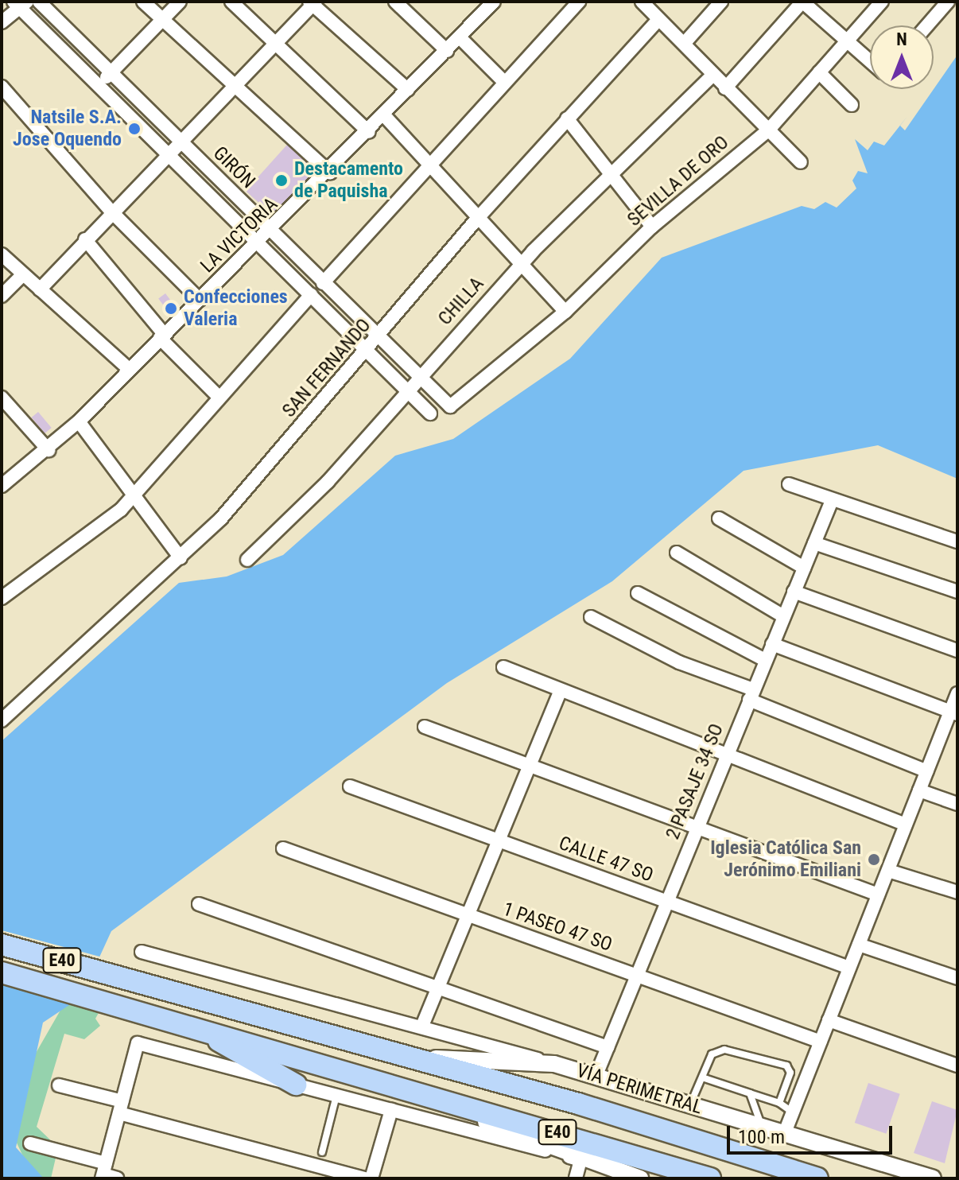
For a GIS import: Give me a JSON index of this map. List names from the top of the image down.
{
  "streets": {
    "highway": ["E40", "VÍA PERIMETRAL"],
    "street": [
      "GIRÓN",
      "SEVILLA DE ORO",
      "LA VICTORIA",
      "CHILLA",
      "SAN FERNANDO",
      "2 PASAJE 34 SO",
      "CALLE 47 SO",
      "1 PASEO 47 SO"
    ]
  },
  "crossings": [
    ["GIRÓN", "SEVILLA DE ORO"],
    ["GIRÓN", "LA VICTORIA"],
    ["GIRÓN", "CHILLA"],
    ["GIRÓN", "SAN FERNANDO"],
    ["2 PASAJE 34 SO", "CALLE 47 SO"],
    ["2 PASAJE 34 SO", "1 PASEO 47 SO"],
    ["2 PASAJE 34 SO", "VÍA PERIMETRAL"]
  ],
  "places": [
    "Natsile S.A. Jose Oquendo",
    "Destacamento de Paquisha",
    "Confecciones Valeria",
    "Iglesia Católica San Jerónimo Emiliani"
  ],
  "scale_bar": "100 m",
  "north": "top"
}
